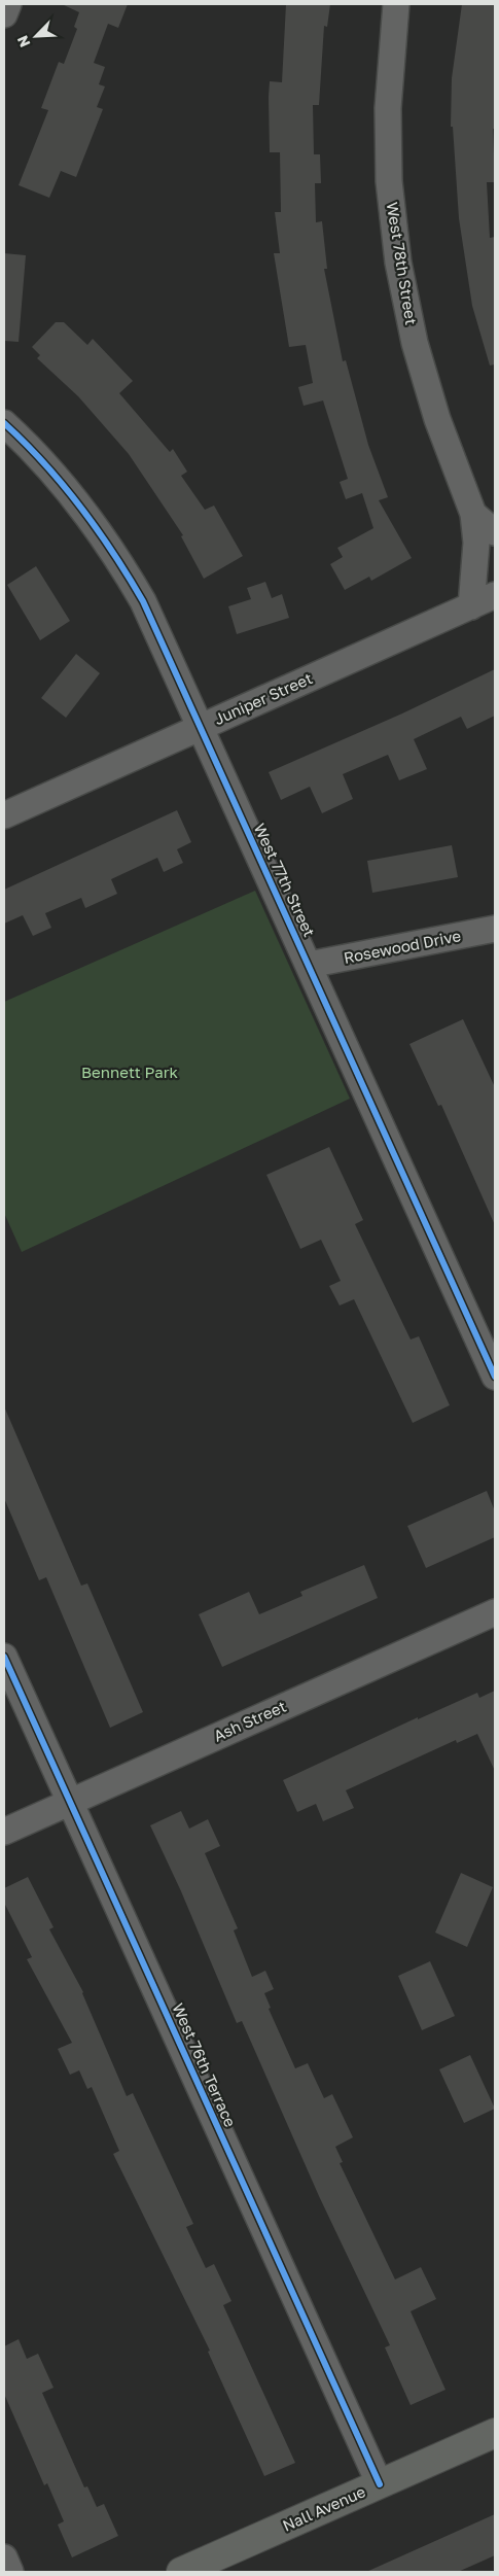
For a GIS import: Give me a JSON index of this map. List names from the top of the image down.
{
  "streets": {
    "main road": ["Nall Avenue"],
    "street": [
      "West 78th Street",
      "Juniper Street",
      "West 77th Street",
      "Rosewood Drive",
      "Ash Street",
      "West 76th Terrace"
    ]
  },
  "crossings": [
    ["West 78th Street", "Juniper Street"],
    ["Juniper Street", "West 77th Street"],
    ["West 77th Street", "Rosewood Drive"],
    ["Ash Street", "West 76th Terrace"],
    ["West 76th Terrace", "Nall Avenue"]
  ],
  "parks": ["Bennett Park"],
  "north": "bottom left"
}
